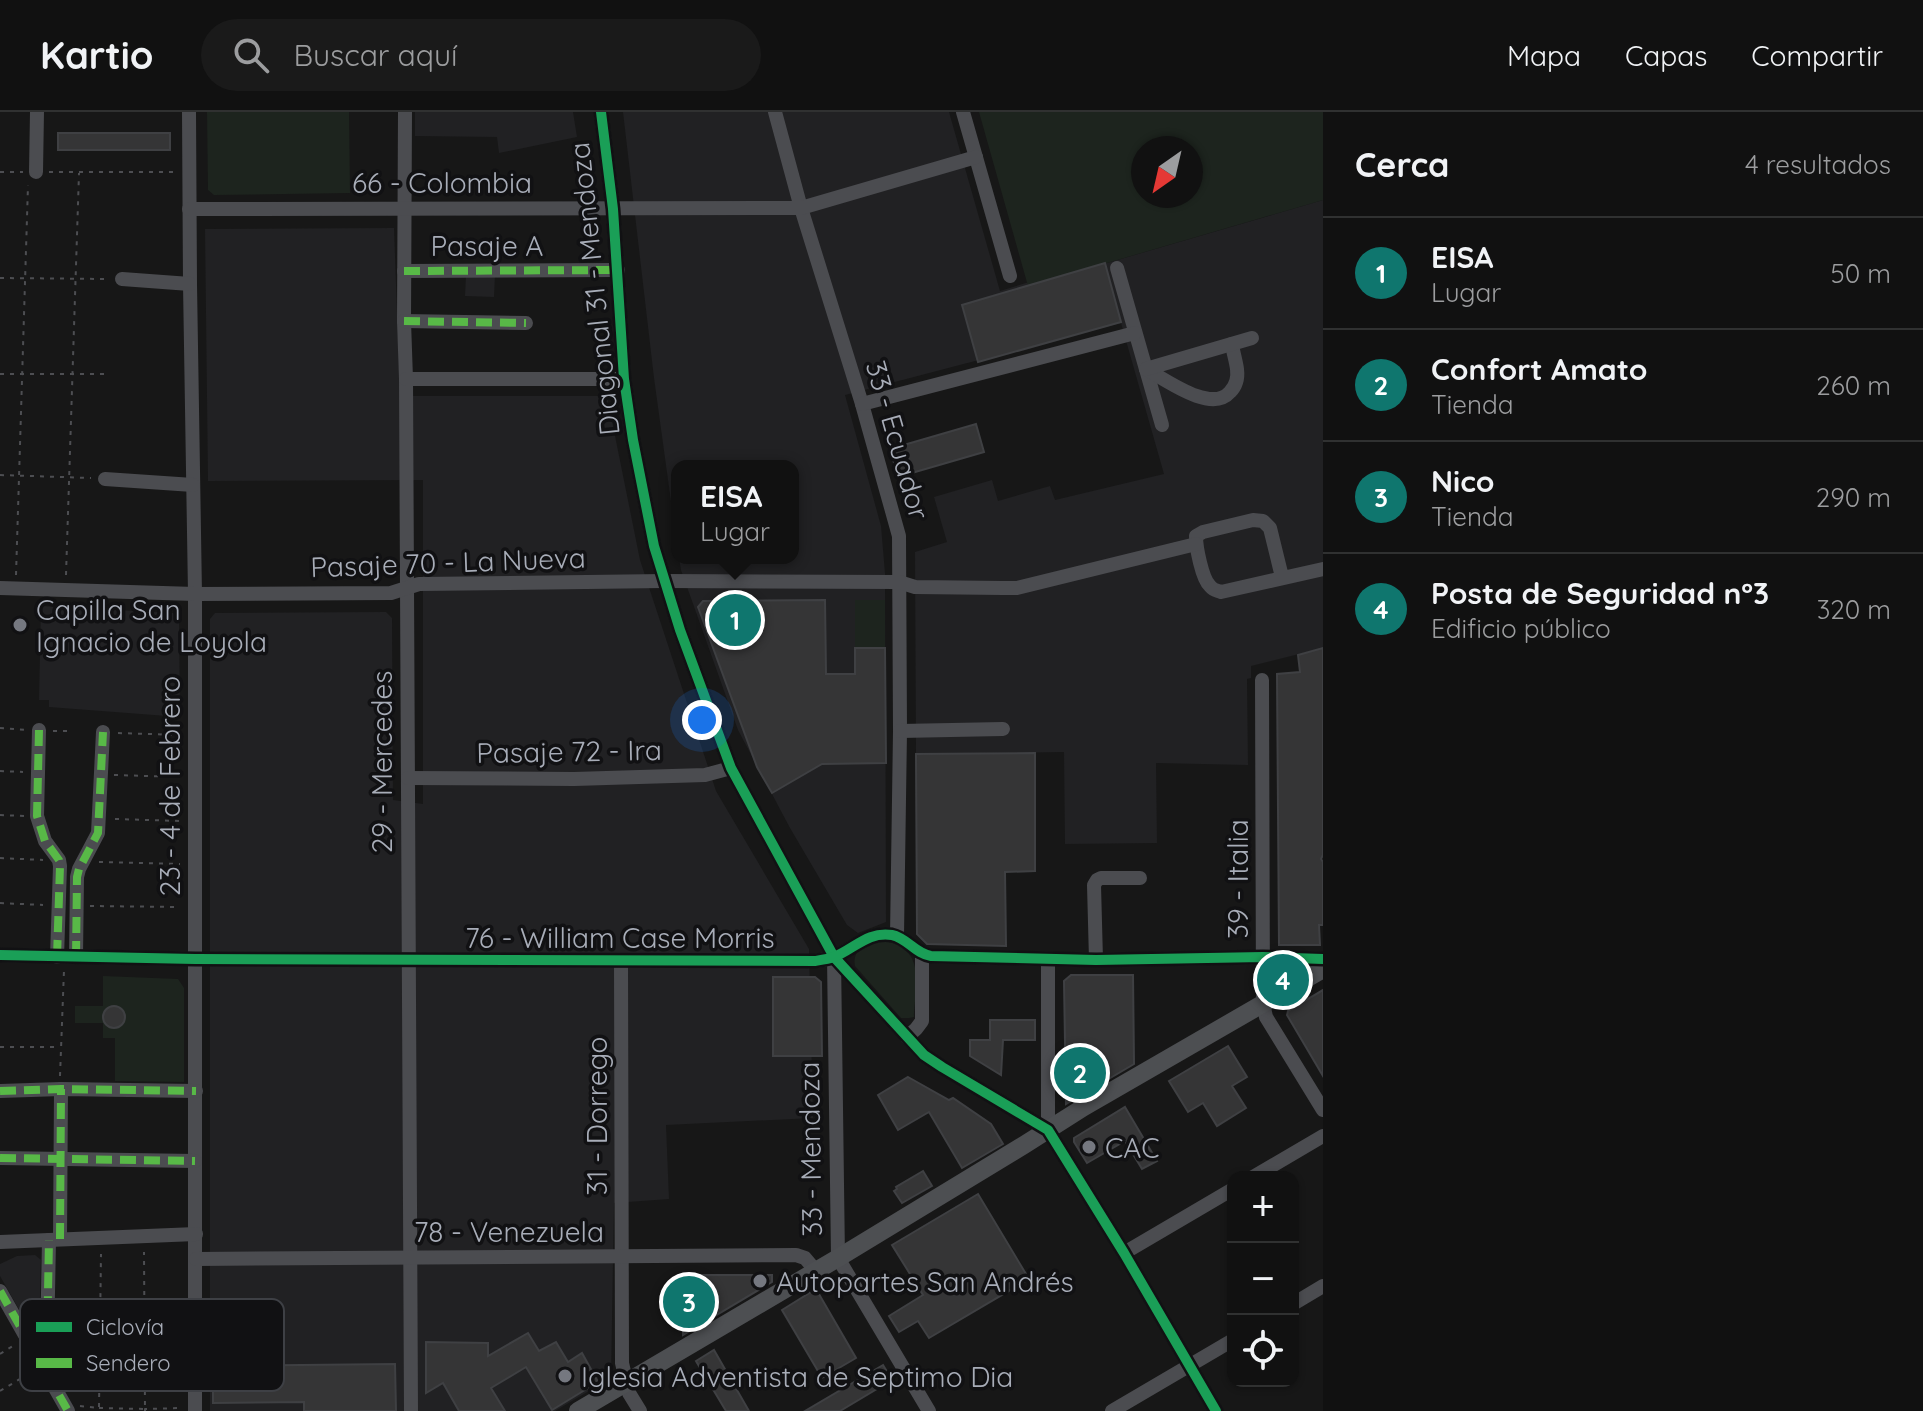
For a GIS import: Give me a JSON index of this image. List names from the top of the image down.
{
  "streets": {
    "street": [
      "66 - Colombia",
      "Pasaje A",
      "Diagonal 31 - Mendoza",
      "33 - Ecuador",
      "Pasaje 70 - La Nueva",
      "Pasaje 72 - Ira",
      "29 - Mercedes",
      "23 - 4 de Febrero",
      "39 - Italia",
      "76 - William Case Morris",
      "31 - Dorrego",
      "33 - Mendoza",
      "78 - Venezuela"
    ]
  },
  "crossings": [
    ["66 - Colombia", "Diagonal 31 - Mendoza"],
    ["66 - Colombia", "33 - Ecuador"],
    ["66 - Colombia", "29 - Mercedes"],
    ["66 - Colombia", "23 - 4 de Febrero"],
    ["Pasaje A", "Diagonal 31 - Mendoza"],
    ["Pasaje A", "29 - Mercedes"],
    ["Diagonal 31 - Mendoza", "Pasaje 70 - La Nueva"],
    ["Diagonal 31 - Mendoza", "Pasaje 72 - Ira"],
    ["Diagonal 31 - Mendoza", "76 - William Case Morris"],
    ["Diagonal 31 - Mendoza", "33 - Mendoza"],
    ["33 - Ecuador", "Pasaje 70 - La Nueva"],
    ["33 - Ecuador", "76 - William Case Morris"],
    ["Pasaje 70 - La Nueva", "29 - Mercedes"],
    ["Pasaje 70 - La Nueva", "23 - 4 de Febrero"],
    ["Pasaje 72 - Ira", "29 - Mercedes"],
    ["29 - Mercedes", "76 - William Case Morris"],
    ["29 - Mercedes", "78 - Venezuela"],
    ["23 - 4 de Febrero", "76 - William Case Morris"],
    ["23 - 4 de Febrero", "78 - Venezuela"],
    ["76 - William Case Morris", "31 - Dorrego"],
    ["76 - William Case Morris", "33 - Mendoza"],
    ["31 - Dorrego", "78 - Venezuela"]
  ],
  "places": [
    "Capilla San Ignacio de Loyola",
    "CAC",
    "Autopartes San Andrés",
    "Iglesia Adventista de Septimo Dia"
  ],
  "legend": ["Ciclovía", "Sendero"],
  "north": "bottom left",
  "page": {
    "header": "Kartio",
    "search": "Buscar aquí",
    "nav": ["Mapa", "Capas", "Compartir"],
    "heading": ["Cerca", "4 resultados"],
    "list": [
      {
        "mark": "1",
        "name": "EISA",
        "note": "Lugar",
        "value": "50 m"
      },
      {
        "mark": "2",
        "name": "Confort Amato",
        "note": "Tienda",
        "value": "260 m"
      },
      {
        "mark": "3",
        "name": "Nico",
        "note": "Tienda",
        "value": "290 m"
      },
      {
        "mark": "4",
        "name": "Posta de Seguridad n°3",
        "note": "Edificio público",
        "value": "320 m"
      }
    ],
    "popup": ["EISA", "Lugar"],
    "pins": [
      "1",
      "4",
      "2",
      "3"
    ],
    "map_buttons": ["+", "−"]
  }
}
